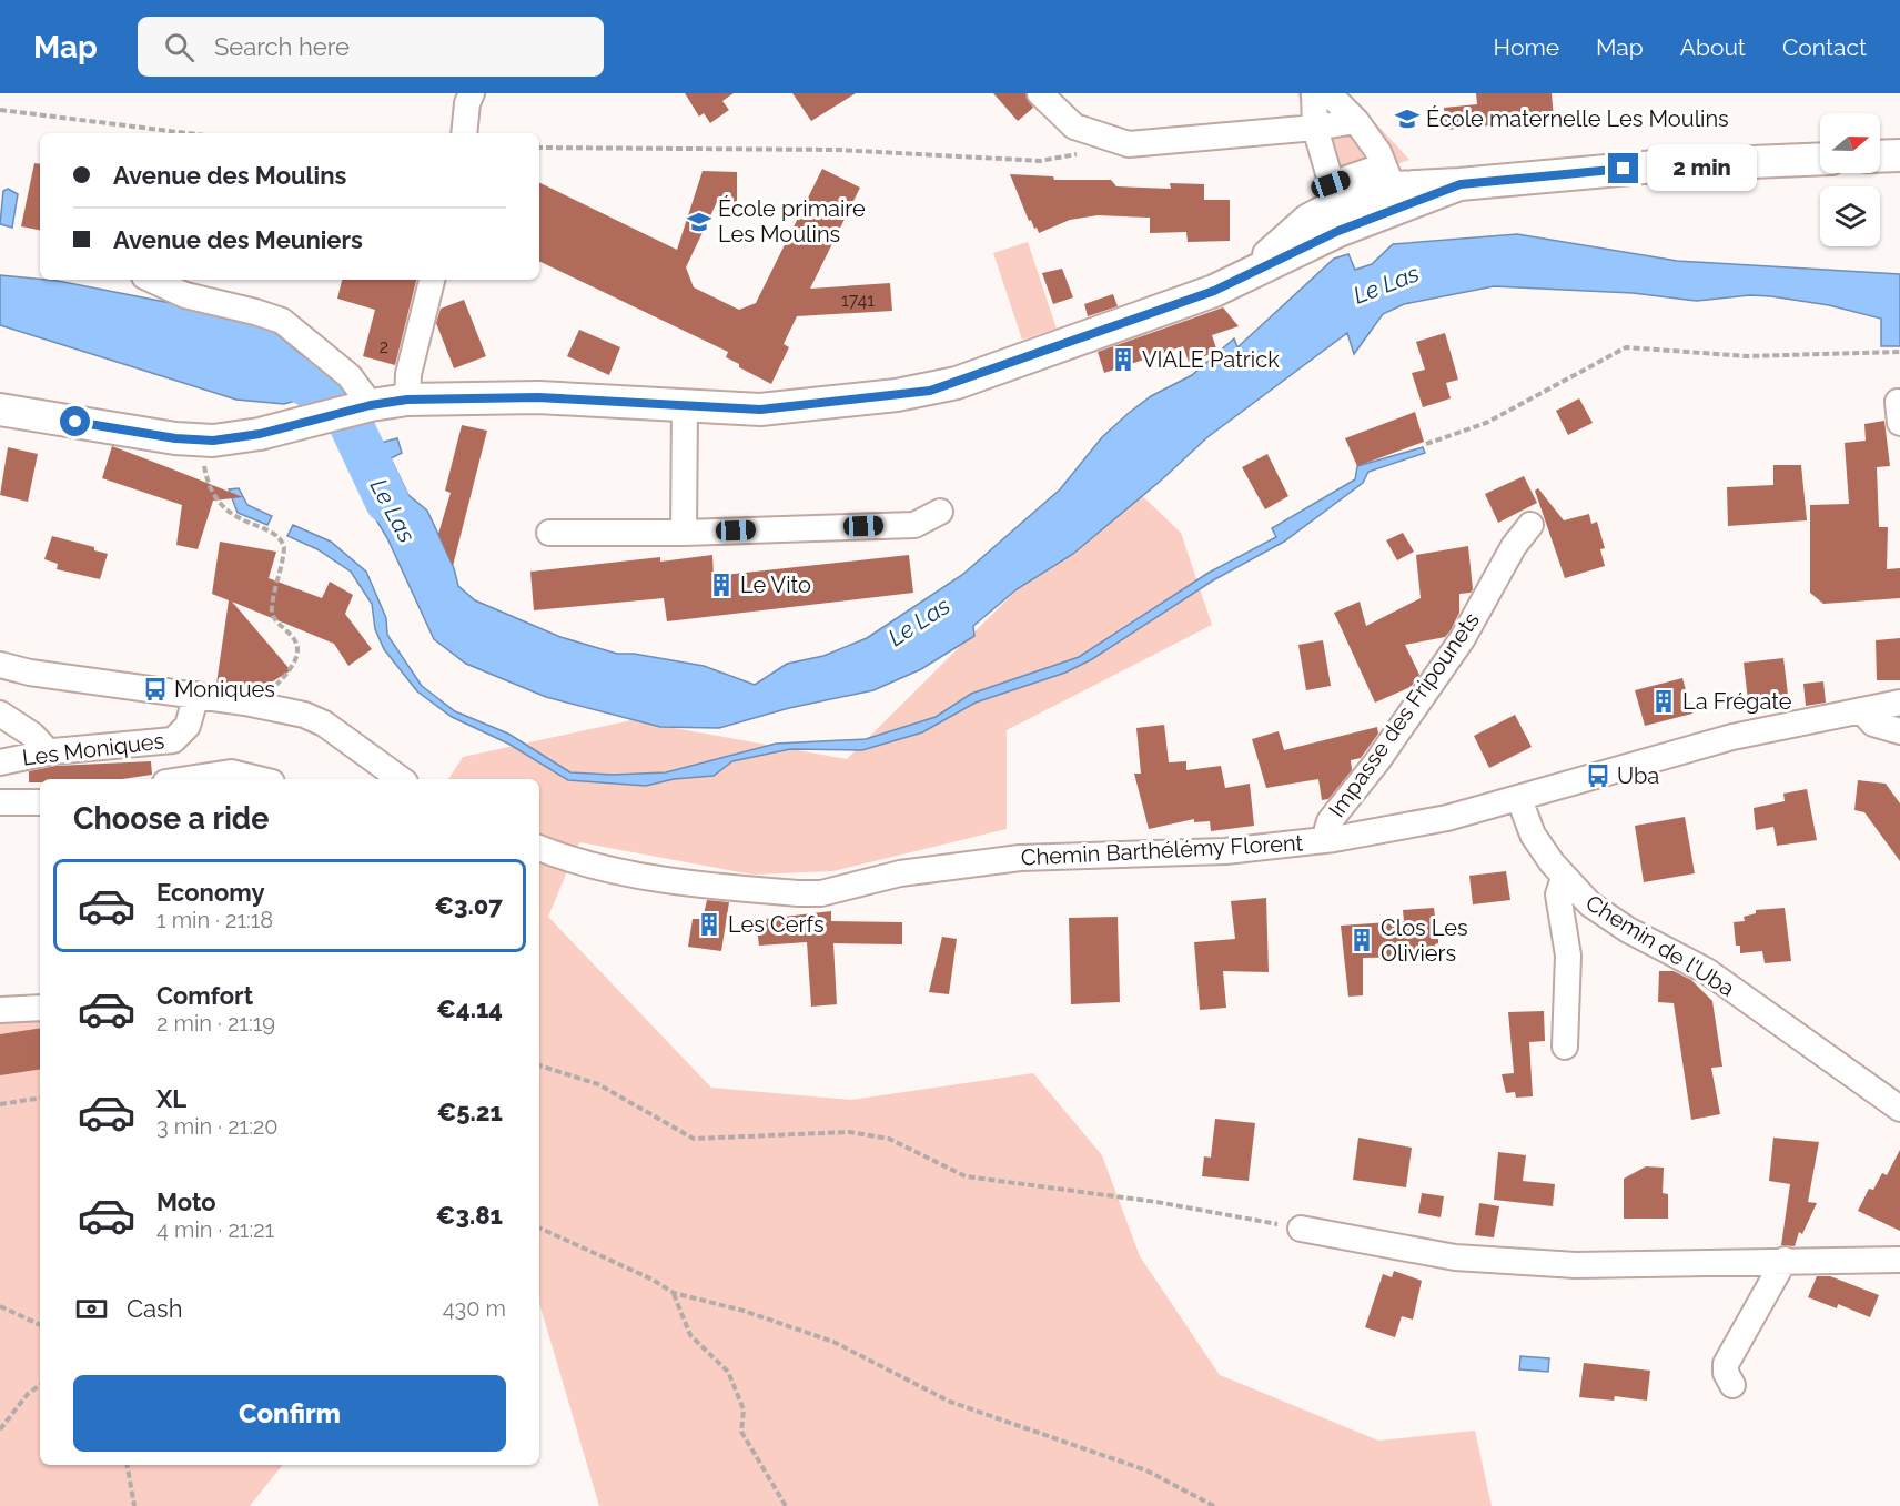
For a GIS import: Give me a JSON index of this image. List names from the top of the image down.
{
  "streets": {
    "street": [
      "Impasse des Fripounets",
      "Les Moniques",
      "Chemin Barthélémy Florent",
      "Chemin de l'Uba"
    ]
  },
  "crossings": [
    ["Impasse des Fripounets", "Chemin Barthélémy Florent"],
    ["Chemin Barthélémy Florent", "Chemin de l'Uba"]
  ],
  "water": ["Le Las"],
  "places": {
    "school or university": ["École maternelle Les Moulins", "École primaire Les Moulins"],
    "building": [
      "VIALE Patrick",
      "Le Vito",
      "La Frégate",
      "Les Cerfs",
      "Clos Les Oliviers"
    ],
    "bus stop": ["Moniques", "Uba"]
  },
  "house_numbers": ["1741", "2"],
  "north": "right",
  "page": {
    "header": "Map",
    "search": "Search here",
    "nav": [
      "Home",
      "Map",
      "About",
      "Contact"
    ],
    "banner": ["Avenue des Moulins", "Avenue des Meuniers"],
    "bubble": "2 min",
    "heading": "Choose a ride",
    "list": [
      {
        "name": "Economy",
        "note": "1 min · 21:18",
        "value": "€3.07"
      },
      {
        "name": "Comfort",
        "note": "2 min · 21:19",
        "value": "€4.14"
      },
      {
        "name": "XL",
        "note": "3 min · 21:20",
        "value": "€5.21"
      },
      {
        "name": "Moto",
        "note": "4 min · 21:21",
        "value": "€3.81"
      }
    ],
    "pay": ["Cash", "430 m"],
    "buttons": "Confirm"
  }
}
